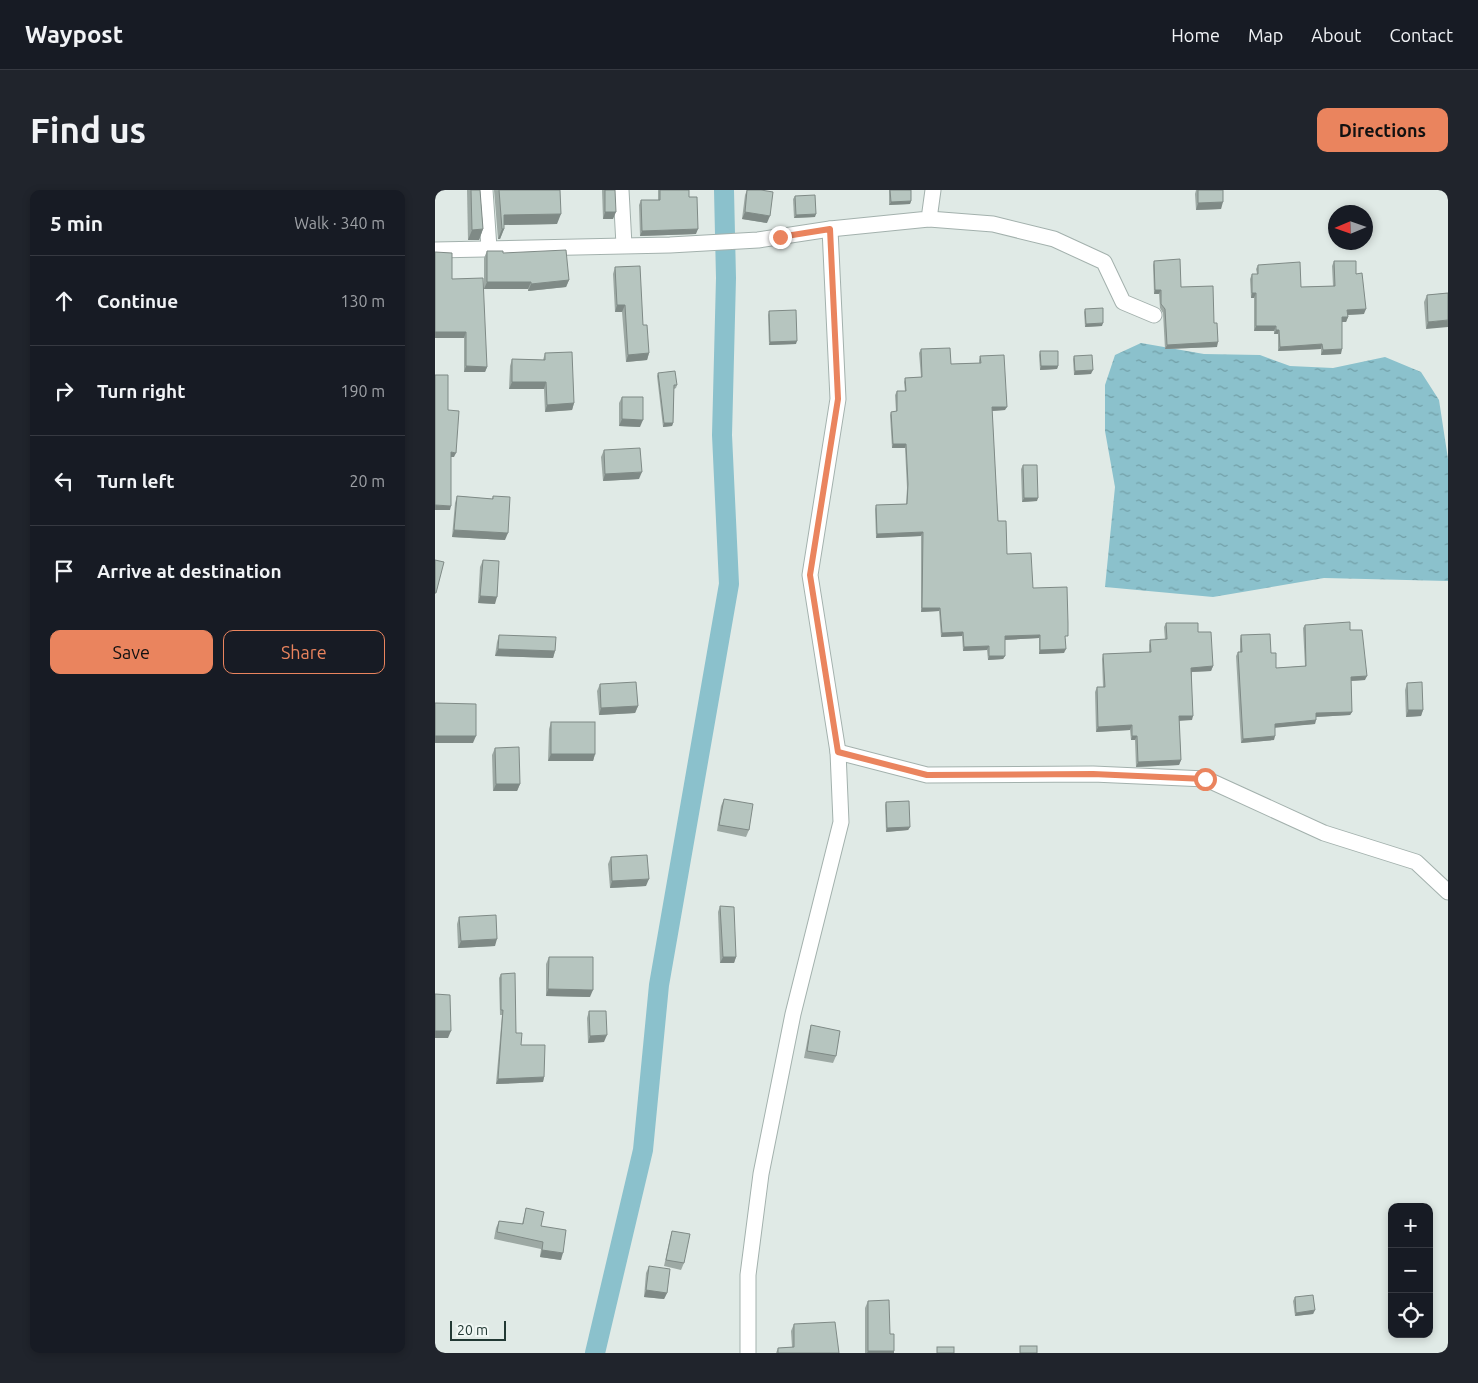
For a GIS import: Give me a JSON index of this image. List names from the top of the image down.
{
  "scale_bar": "20 m",
  "north": "left",
  "page": {
    "header": "Waypost",
    "nav": [
      "Home",
      "Map",
      "About",
      "Contact"
    ],
    "buttons": [
      "Directions",
      ["Save", "Share"]
    ],
    "title": "Find us",
    "heading": ["5 min", "Walk · 340 m"],
    "list": [
      ["Continue", "130 m"],
      ["Turn right", "190 m"],
      ["Turn left", "20 m"],
      "Arrive at destination"
    ],
    "map_buttons": ["+", "−"],
    "scale": "20 m"
  }
}
